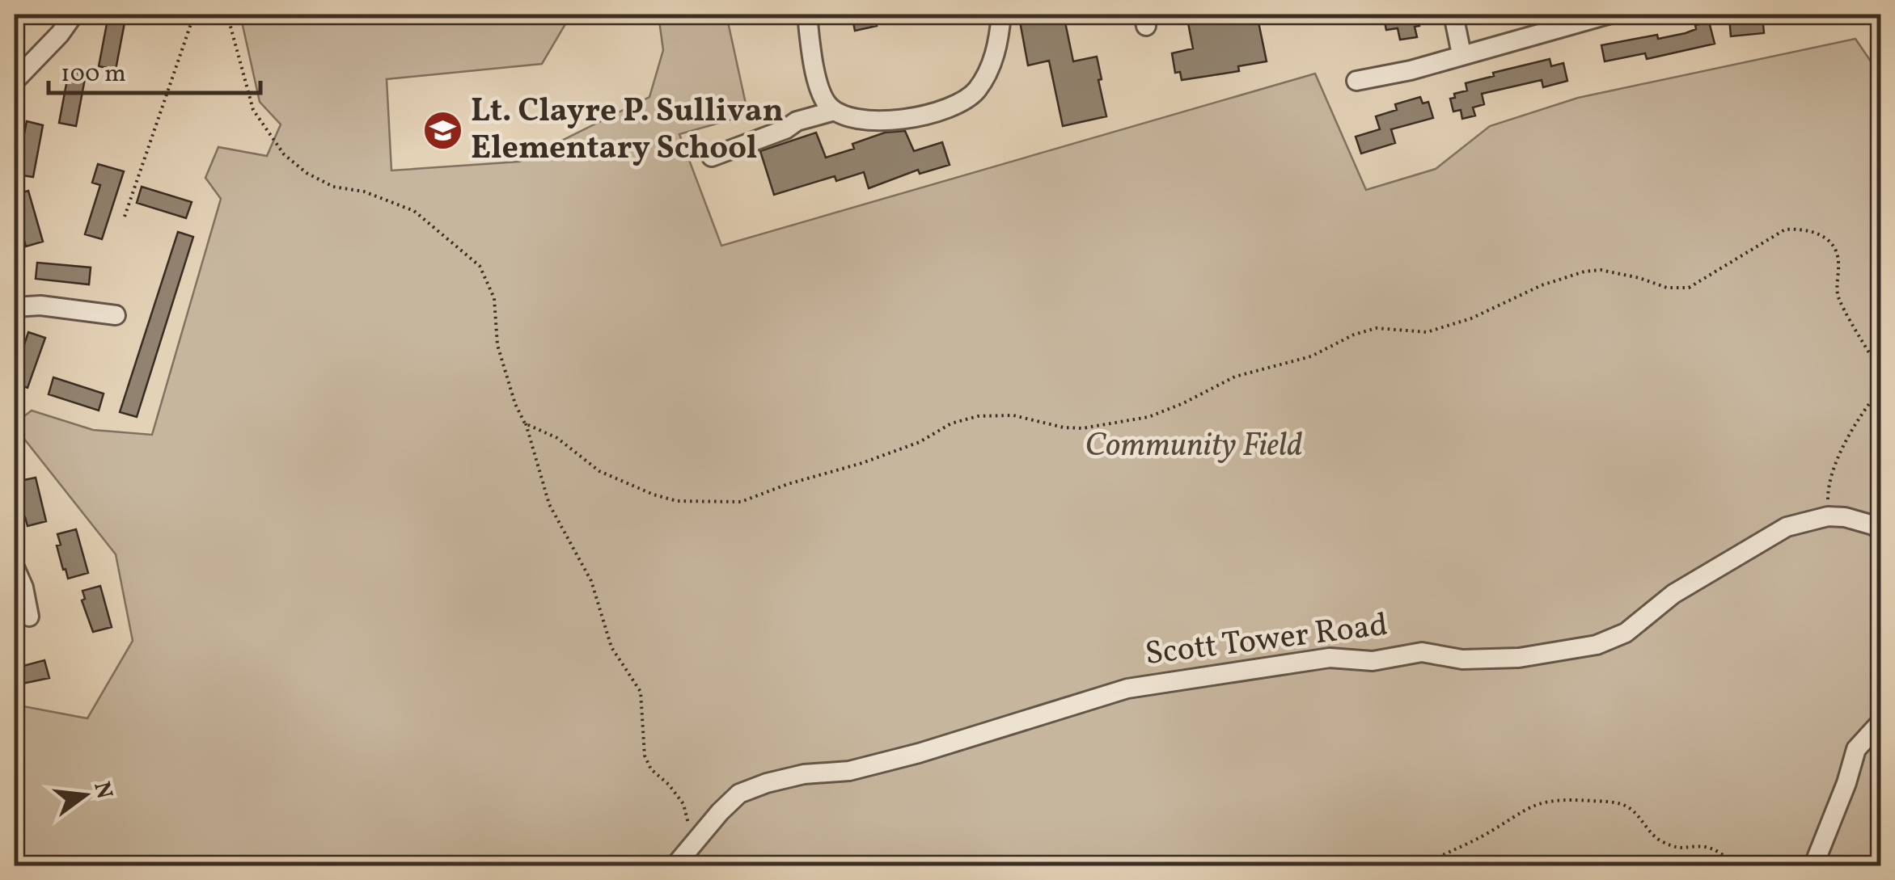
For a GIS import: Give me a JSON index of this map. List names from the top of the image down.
{
  "streets": {
    "street": ["Scott Tower Road"]
  },
  "parks": ["Community Field"],
  "places": {
    "school or university": ["Lt. Clayre P. Sullivan Elementary School"]
  },
  "scale_bar": "100 m",
  "north": "right"
}
